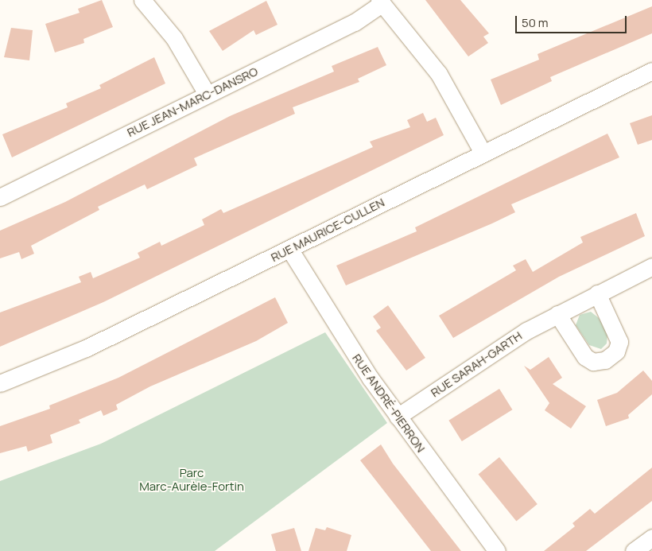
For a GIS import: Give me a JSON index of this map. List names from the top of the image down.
{
  "streets": {
    "street": [
      "RUE JEAN-MARC-DANSRO",
      "RUE MAURICE-CULLEN",
      "RUE SARAH-GARTH",
      "RUE ANDRÉ-PIERRON"
    ]
  },
  "crossings": [
    ["RUE JEAN-MARC-DANSRO", "RUE MAURICE-CULLEN"],
    ["RUE MAURICE-CULLEN", "RUE ANDRÉ-PIERRON"],
    ["RUE SARAH-GARTH", "RUE ANDRÉ-PIERRON"]
  ],
  "parks": ["Parc Marc-Aurèle-Fortin"],
  "scale_bar": "50 m"
}
